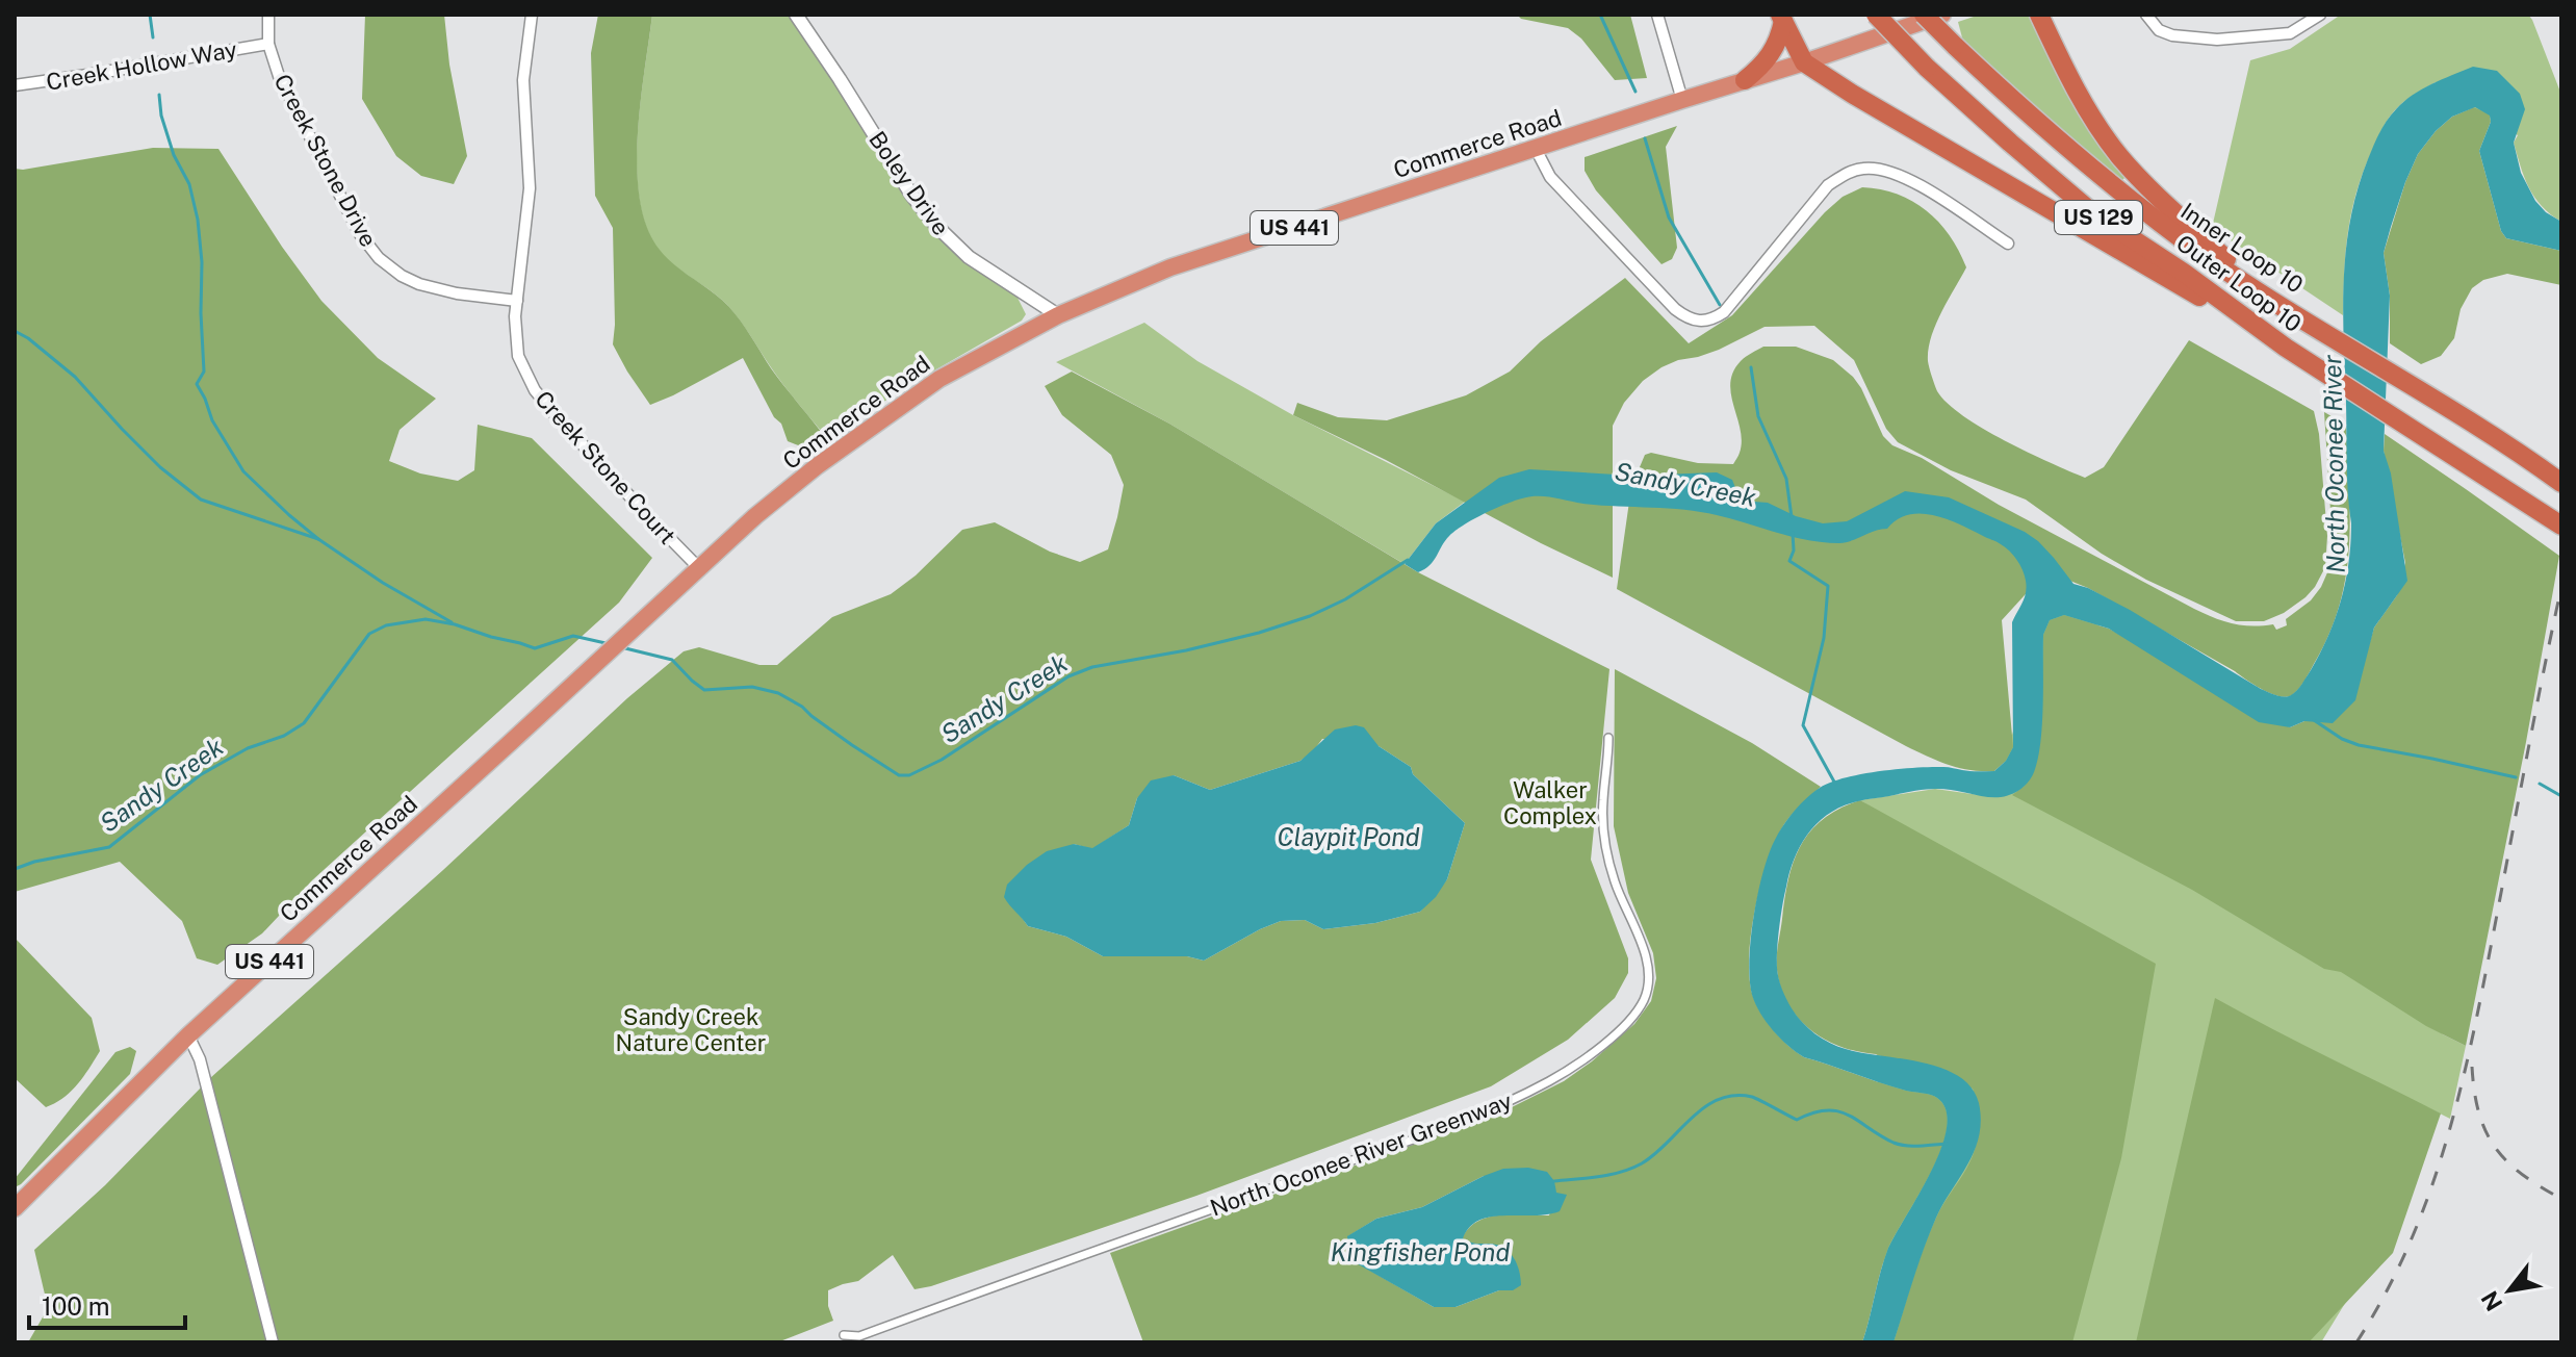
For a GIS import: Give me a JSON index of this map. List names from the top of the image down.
{
  "streets": {
    "highway": [
      "Commerce Road",
      "US 129",
      "US 441",
      "Inner Loop 10",
      "Outer Loop 10"
    ],
    "street": [
      "Creek Hollow Way",
      "Creek Stone Drive",
      "Boley Drive",
      "Creek Stone Court",
      "North Oconee River Greenway"
    ]
  },
  "crossings": [
    ["Creek Hollow Way", "Creek Stone Drive"],
    ["Commerce Road", "Boley Drive"],
    ["Commerce Road", "Creek Stone Court"],
    ["Creek Stone Drive", "Creek Stone Court"]
  ],
  "water": [
    "North Oconee River",
    "Sandy Creek",
    "Claypit Pond",
    "Kingfisher Pond"
  ],
  "parks": ["Walker Complex", "Sandy Creek Nature Center"],
  "scale_bar": "100 m",
  "north": "bottom left"
}
